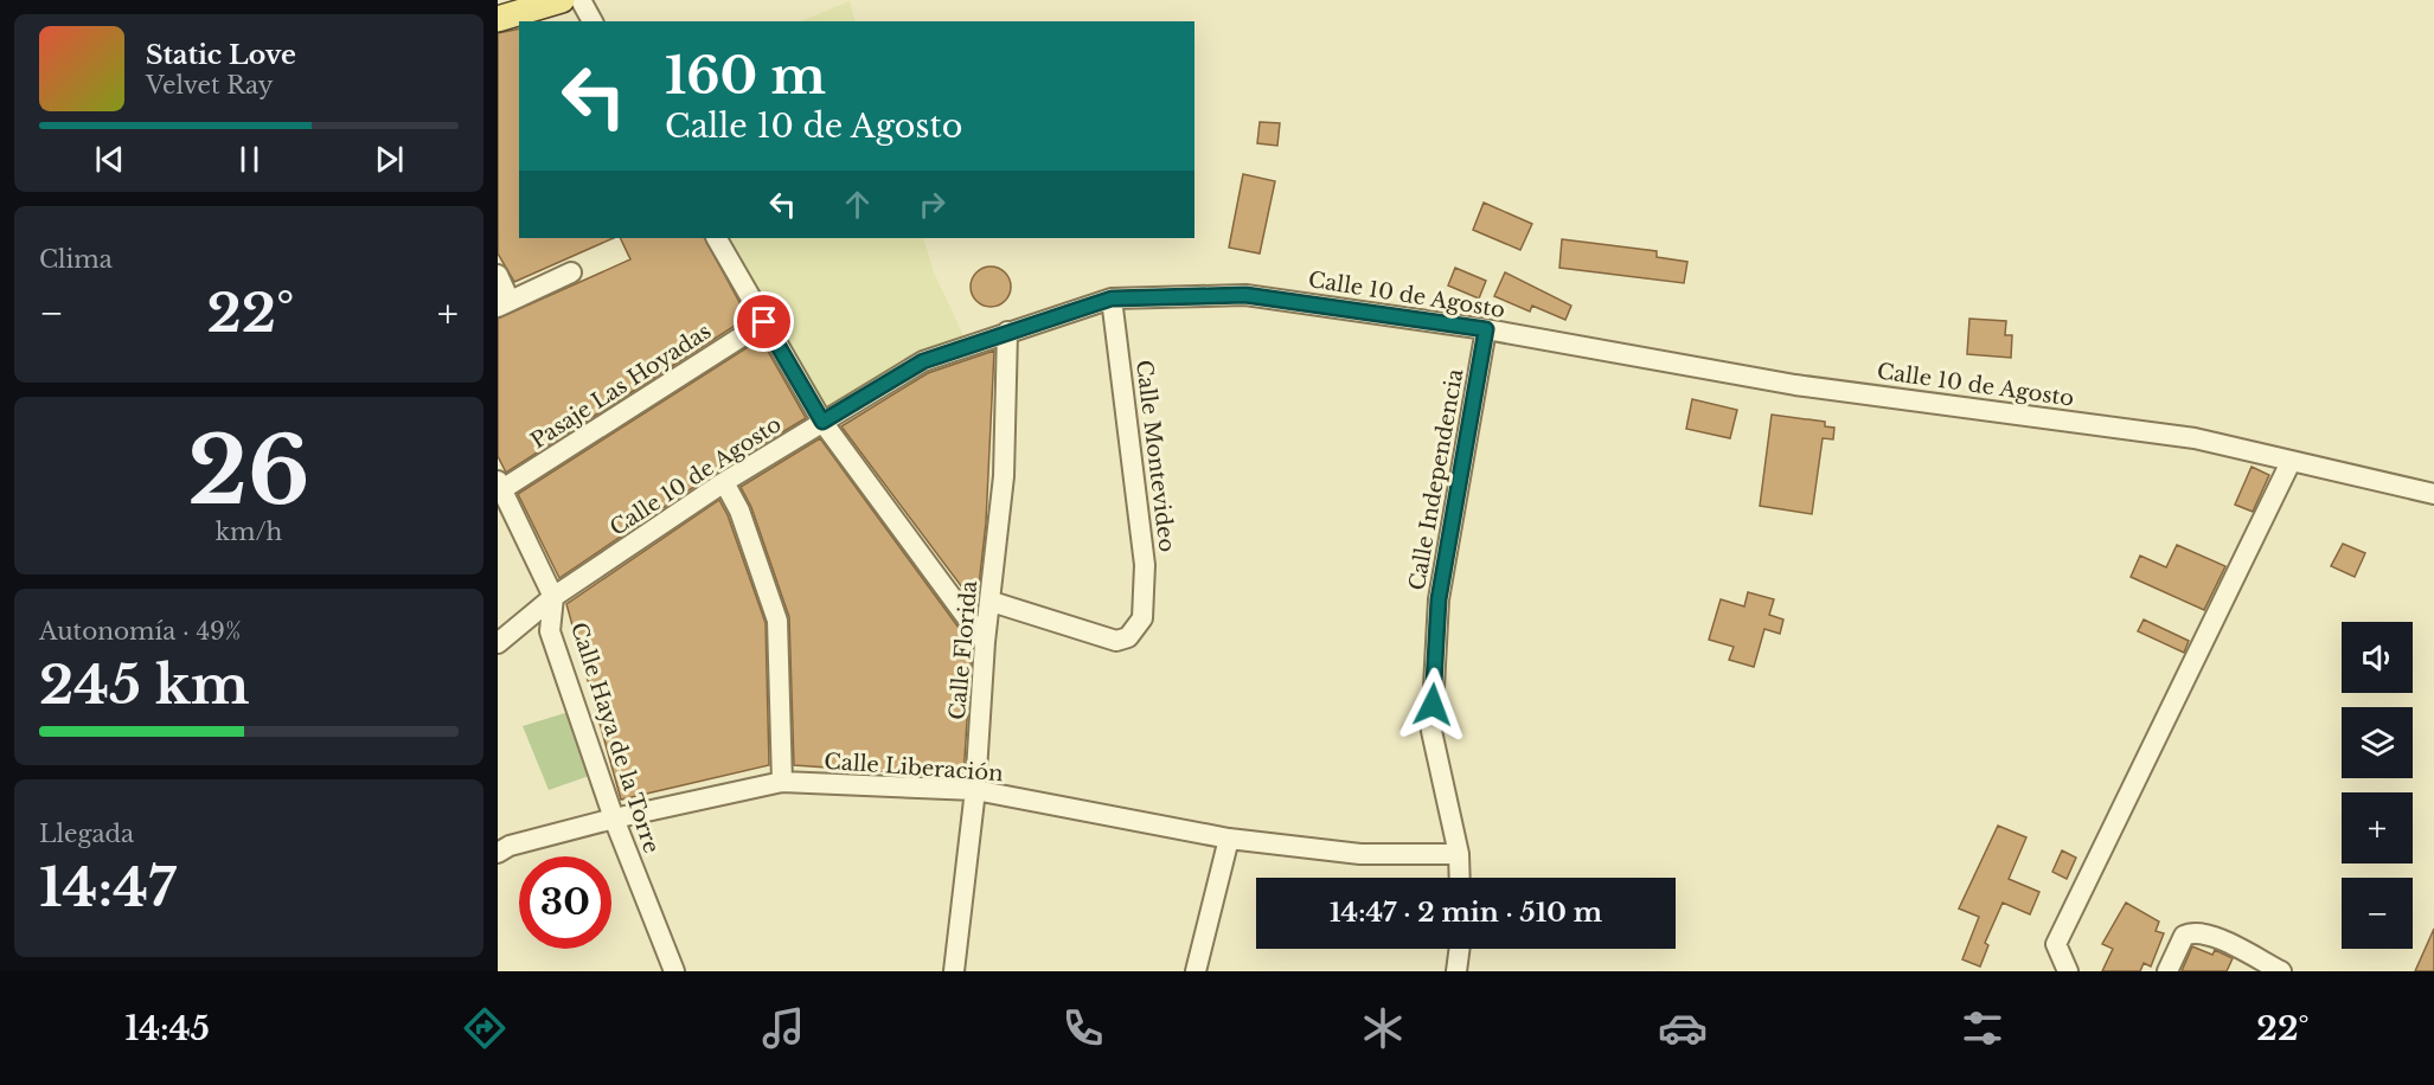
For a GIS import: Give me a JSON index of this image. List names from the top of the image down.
{
  "streets": {
    "street": [
      "Calle 10 de Agosto",
      "Pasaje Las Hoyadas",
      "Calle Montevideo",
      "Calle Independencia",
      "Calle Florida",
      "Calle Haya de la Torre",
      "Calle Liberación"
    ]
  },
  "crossings": [
    ["Calle 10 de Agosto", "Calle Montevideo"],
    ["Calle 10 de Agosto", "Calle Independencia"],
    ["Calle 10 de Agosto", "Calle Florida"],
    ["Calle 10 de Agosto", "Calle Haya de la Torre"],
    ["Calle Montevideo", "Calle Florida"],
    ["Calle Independencia", "Calle Liberación"],
    ["Calle Florida", "Calle Liberación"],
    ["Calle Haya de la Torre", "Calle Liberación"]
  ],
  "page": {
    "turn": ["160 m", "Calle 10 de Agosto"],
    "song": ["Static Love", "Velvet Ray"],
    "tile": [
      "Clima",
      ["26", "km/h"],
      ["Autonomía · 49%", "245 km"],
      ["Llegada", "14:47"]
    ],
    "heat": ["−", "22°", "+"],
    "map_buttons": ["+", "−"],
    "limit": "30",
    "trip": "14:47 · 2 min · 510 m",
    "tabs": ["14:45", "22°"]
  }
}
